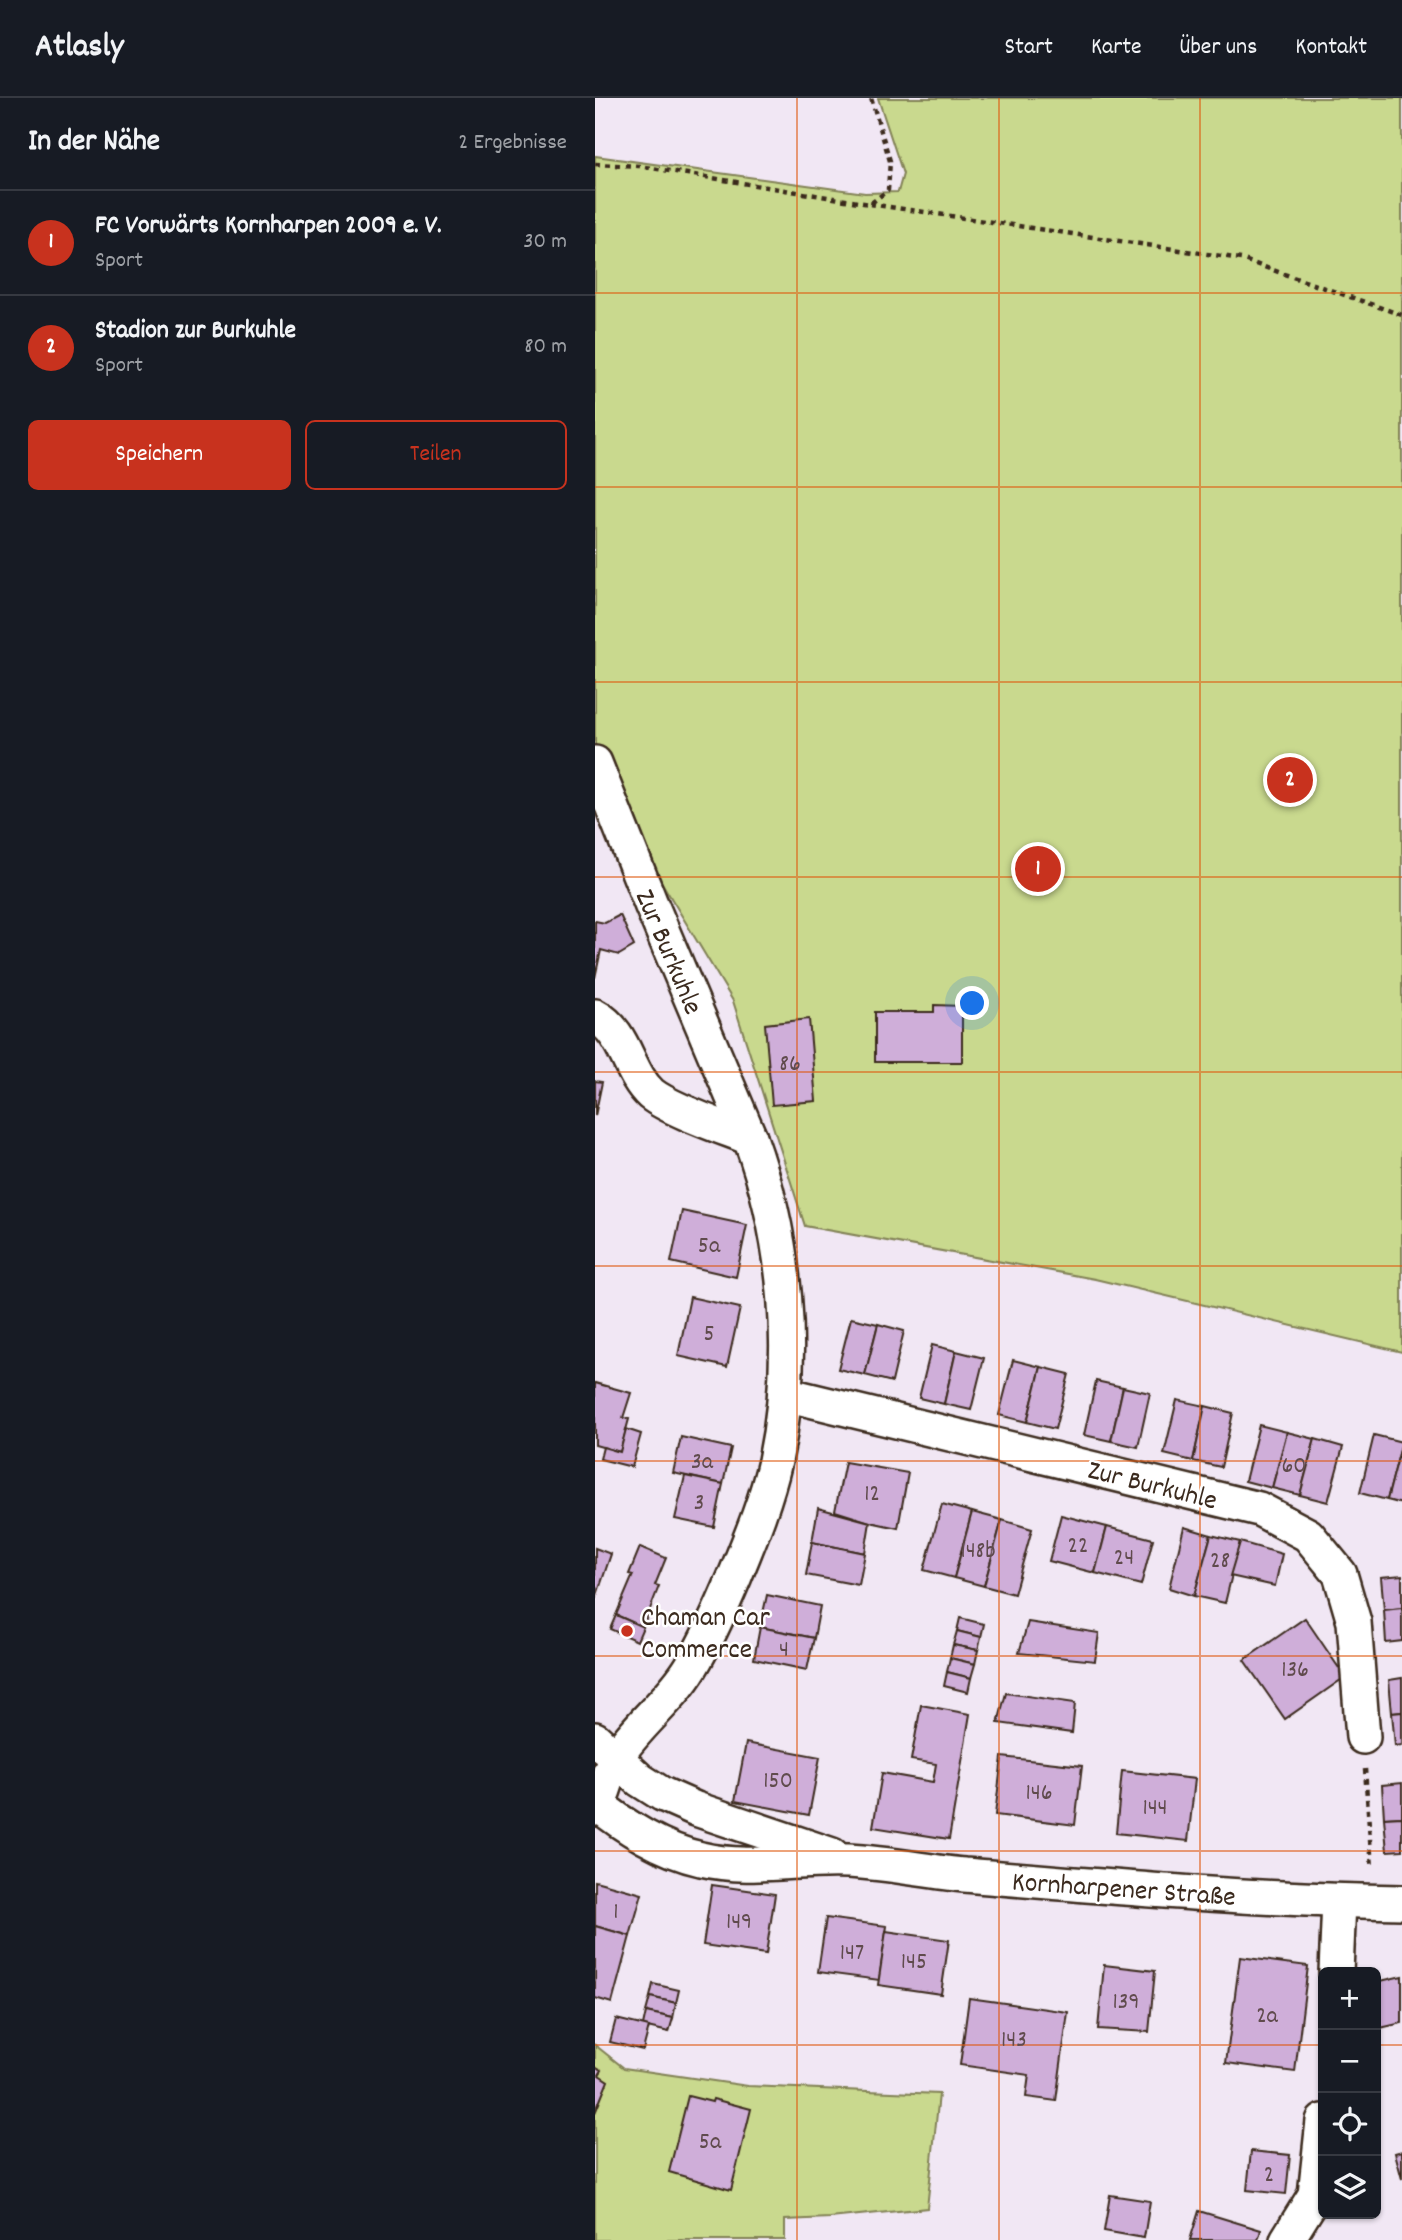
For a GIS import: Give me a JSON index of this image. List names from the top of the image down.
{
  "streets": {
    "street": ["Zur Burkuhle", "Kornharpener Straße"]
  },
  "crossings": [
    ["Zur Burkuhle", "Kornharpener Straße"]
  ],
  "places": ["Chaman Car Commerce"],
  "house_numbers": [
    "86",
    "5a",
    "5",
    "3a",
    "60",
    "12",
    "3",
    "22",
    "148b",
    "24",
    "28",
    "4",
    "136",
    "150",
    "146",
    "144",
    "1",
    "149",
    "147",
    "145",
    "139",
    "2a",
    "143",
    "5a",
    "2"
  ],
  "page": {
    "header": "Atlasly",
    "nav": [
      "Start",
      "Karte",
      "Über uns",
      "Kontakt"
    ],
    "heading": ["In der Nähe", "2 Ergebnisse"],
    "list": [
      {
        "mark": "1",
        "name": "FC Vorwärts Kornharpen 2009 e. V.",
        "note": "Sport",
        "value": "30 m"
      },
      {
        "mark": "2",
        "name": "Stadion zur Burkuhle",
        "note": "Sport",
        "value": "80 m"
      }
    ],
    "buttons": ["Speichern", "Teilen"],
    "pins": ["2", "1"],
    "map_buttons": ["+", "−"]
  }
}
